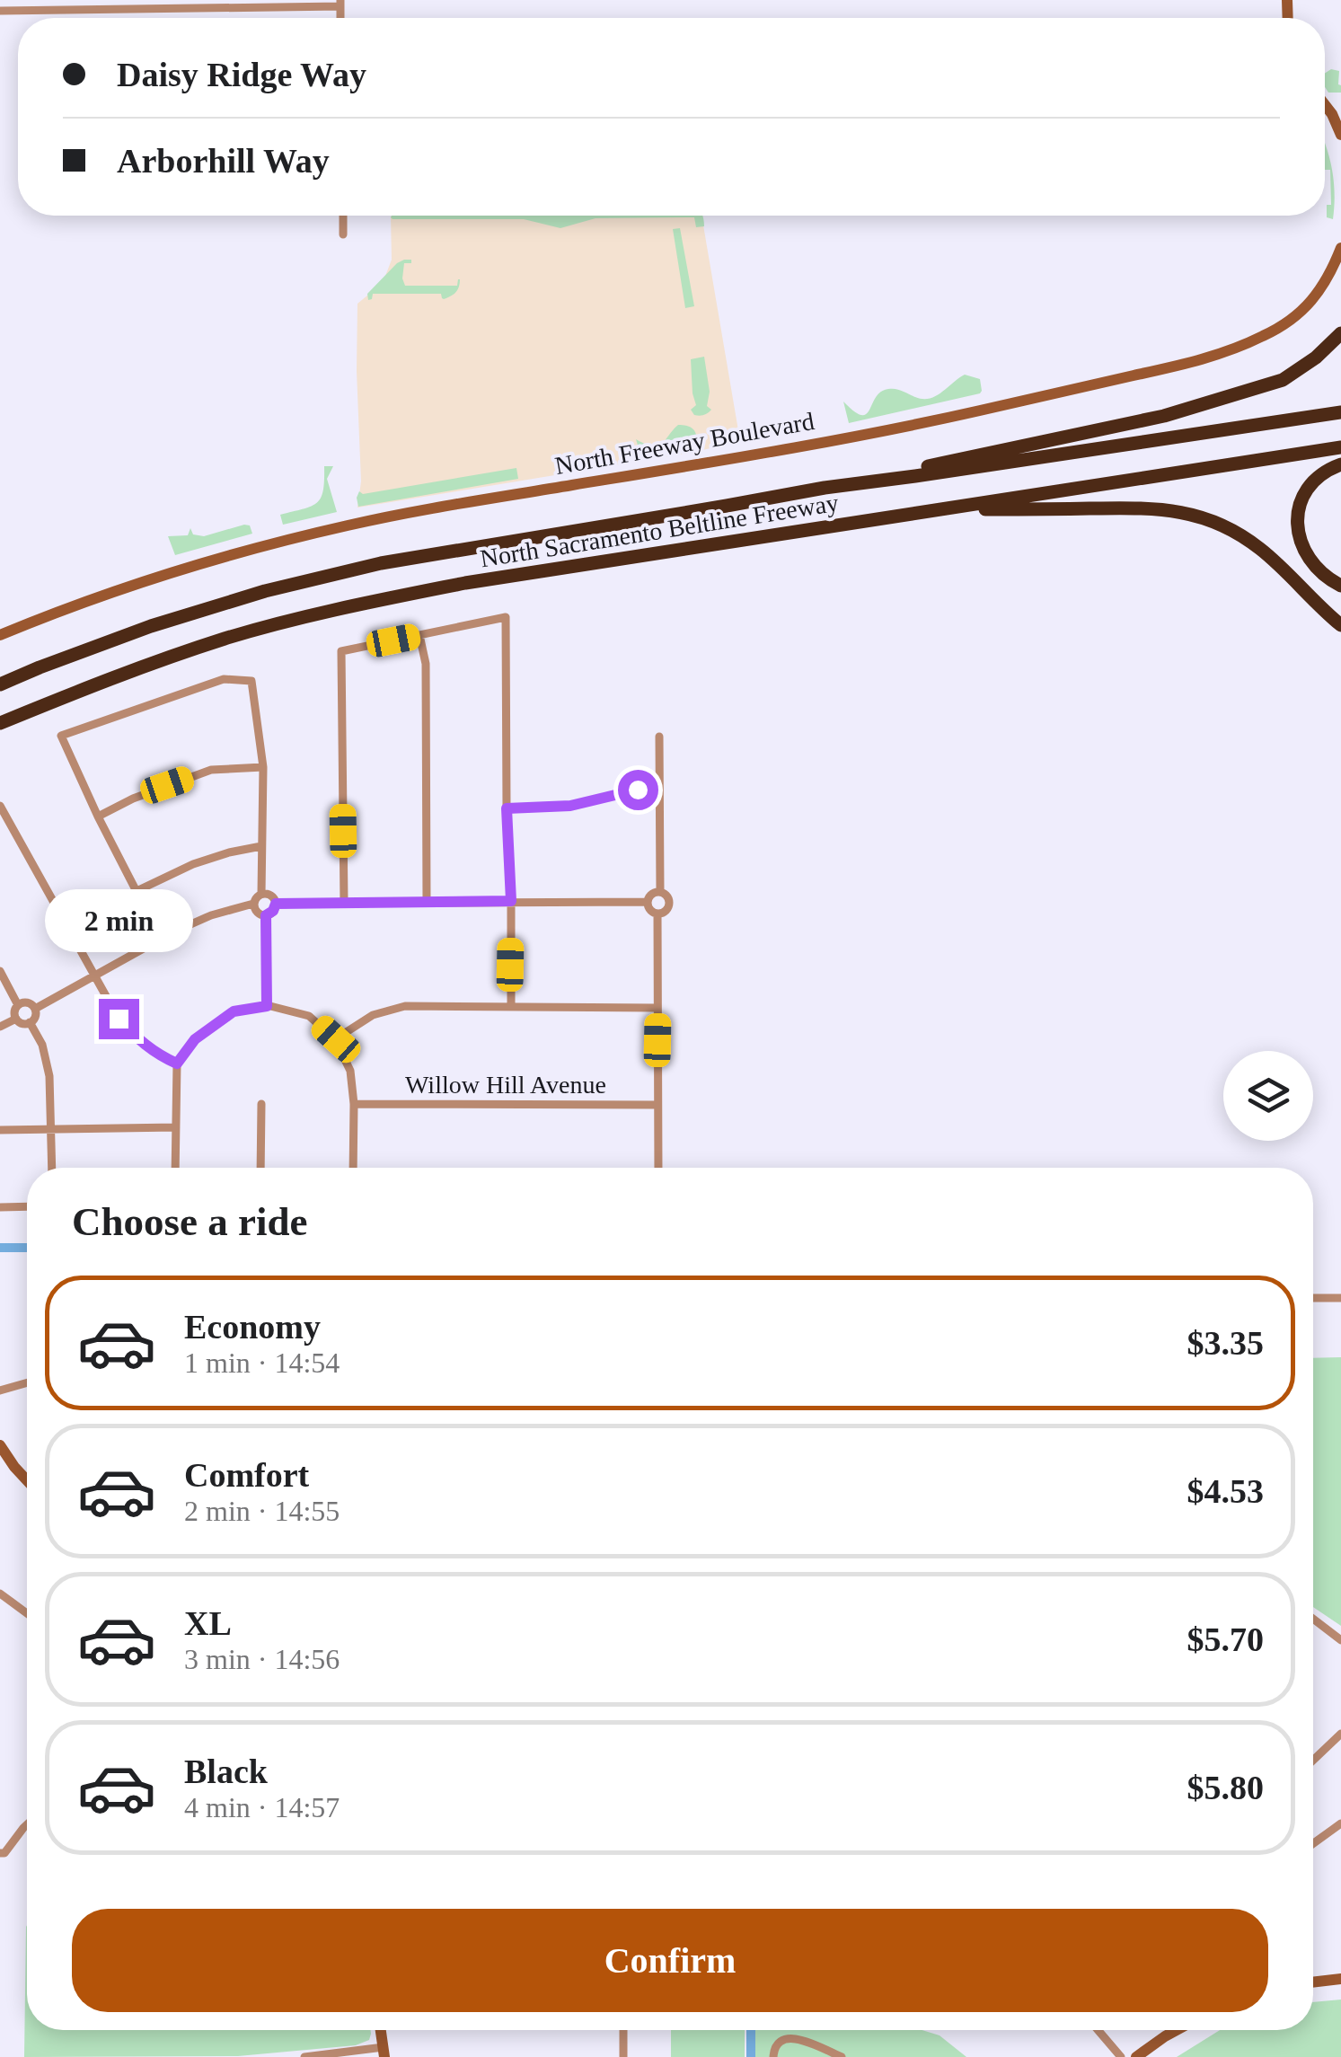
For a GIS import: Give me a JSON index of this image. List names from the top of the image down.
{
  "streets": {
    "highway": ["North Sacramento Beltline Freeway"],
    "street": ["North Freeway Boulevard", "Willow Hill Avenue"]
  },
  "page": {
    "banner": ["Daisy Ridge Way", "Arborhill Way"],
    "bubble": "2 min",
    "heading": "Choose a ride",
    "list": [
      {
        "name": "Economy",
        "note": "1 min · 14:54",
        "value": "$3.35"
      },
      {
        "name": "Comfort",
        "note": "2 min · 14:55",
        "value": "$4.53"
      },
      {
        "name": "XL",
        "note": "3 min · 14:56",
        "value": "$5.70"
      },
      {
        "name": "Black",
        "note": "4 min · 14:57",
        "value": "$5.80"
      }
    ],
    "buttons": "Confirm"
  }
}
